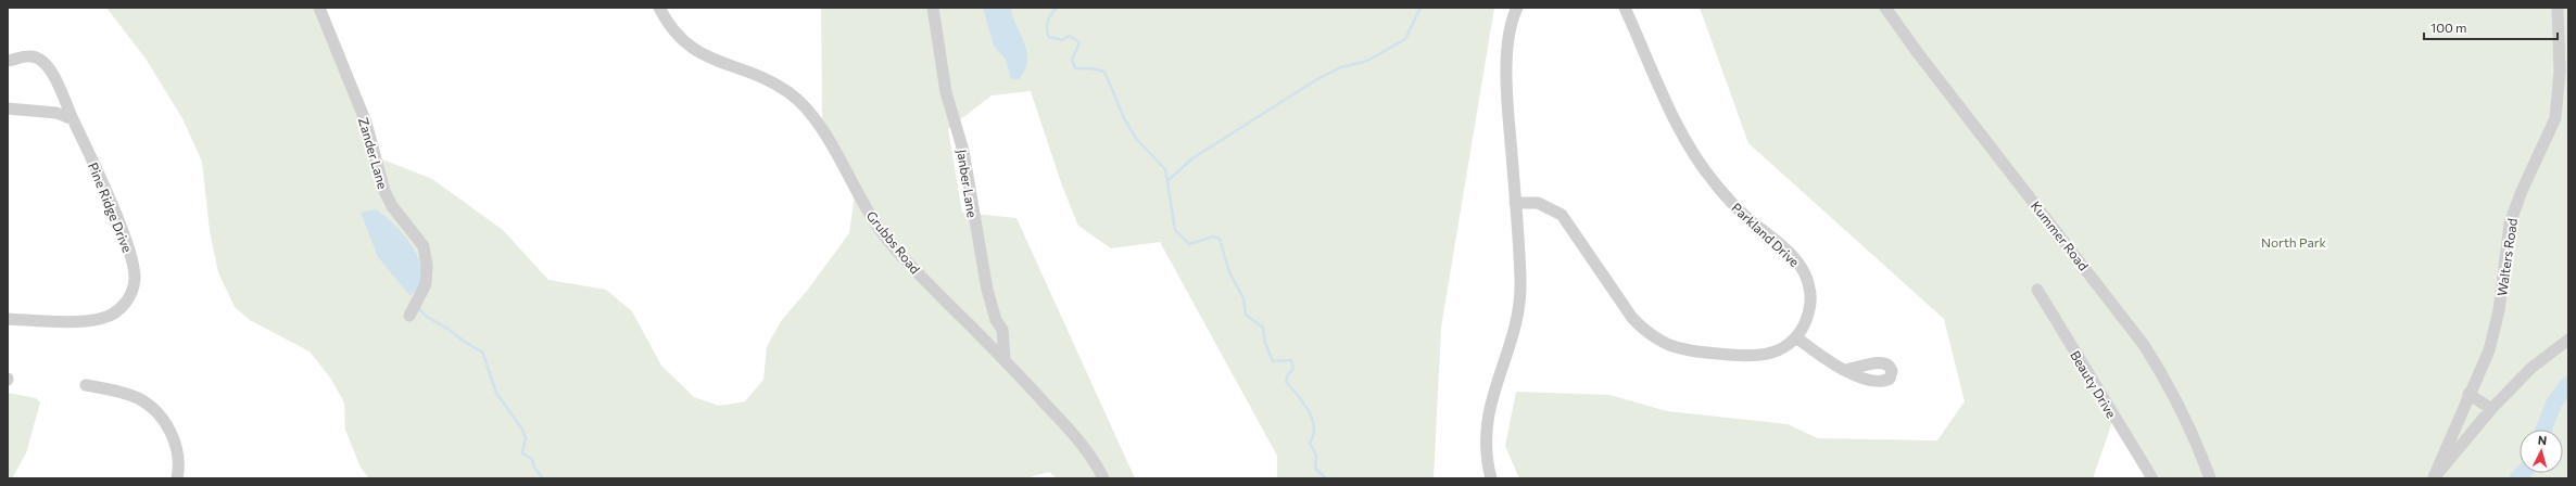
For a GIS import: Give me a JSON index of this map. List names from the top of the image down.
{
  "streets": {
    "street": [
      "Zander Lane",
      "Janber Lane",
      "Pine Ridge Drive",
      "Parkland Drive",
      "Kummer Road",
      "Grubbs Road",
      "Walters Road",
      "Beauty Drive"
    ]
  },
  "crossings": [
    ["Janber Lane", "Grubbs Road"]
  ],
  "parks": ["North Park"],
  "scale_bar": "100 m",
  "north": "top"
}
